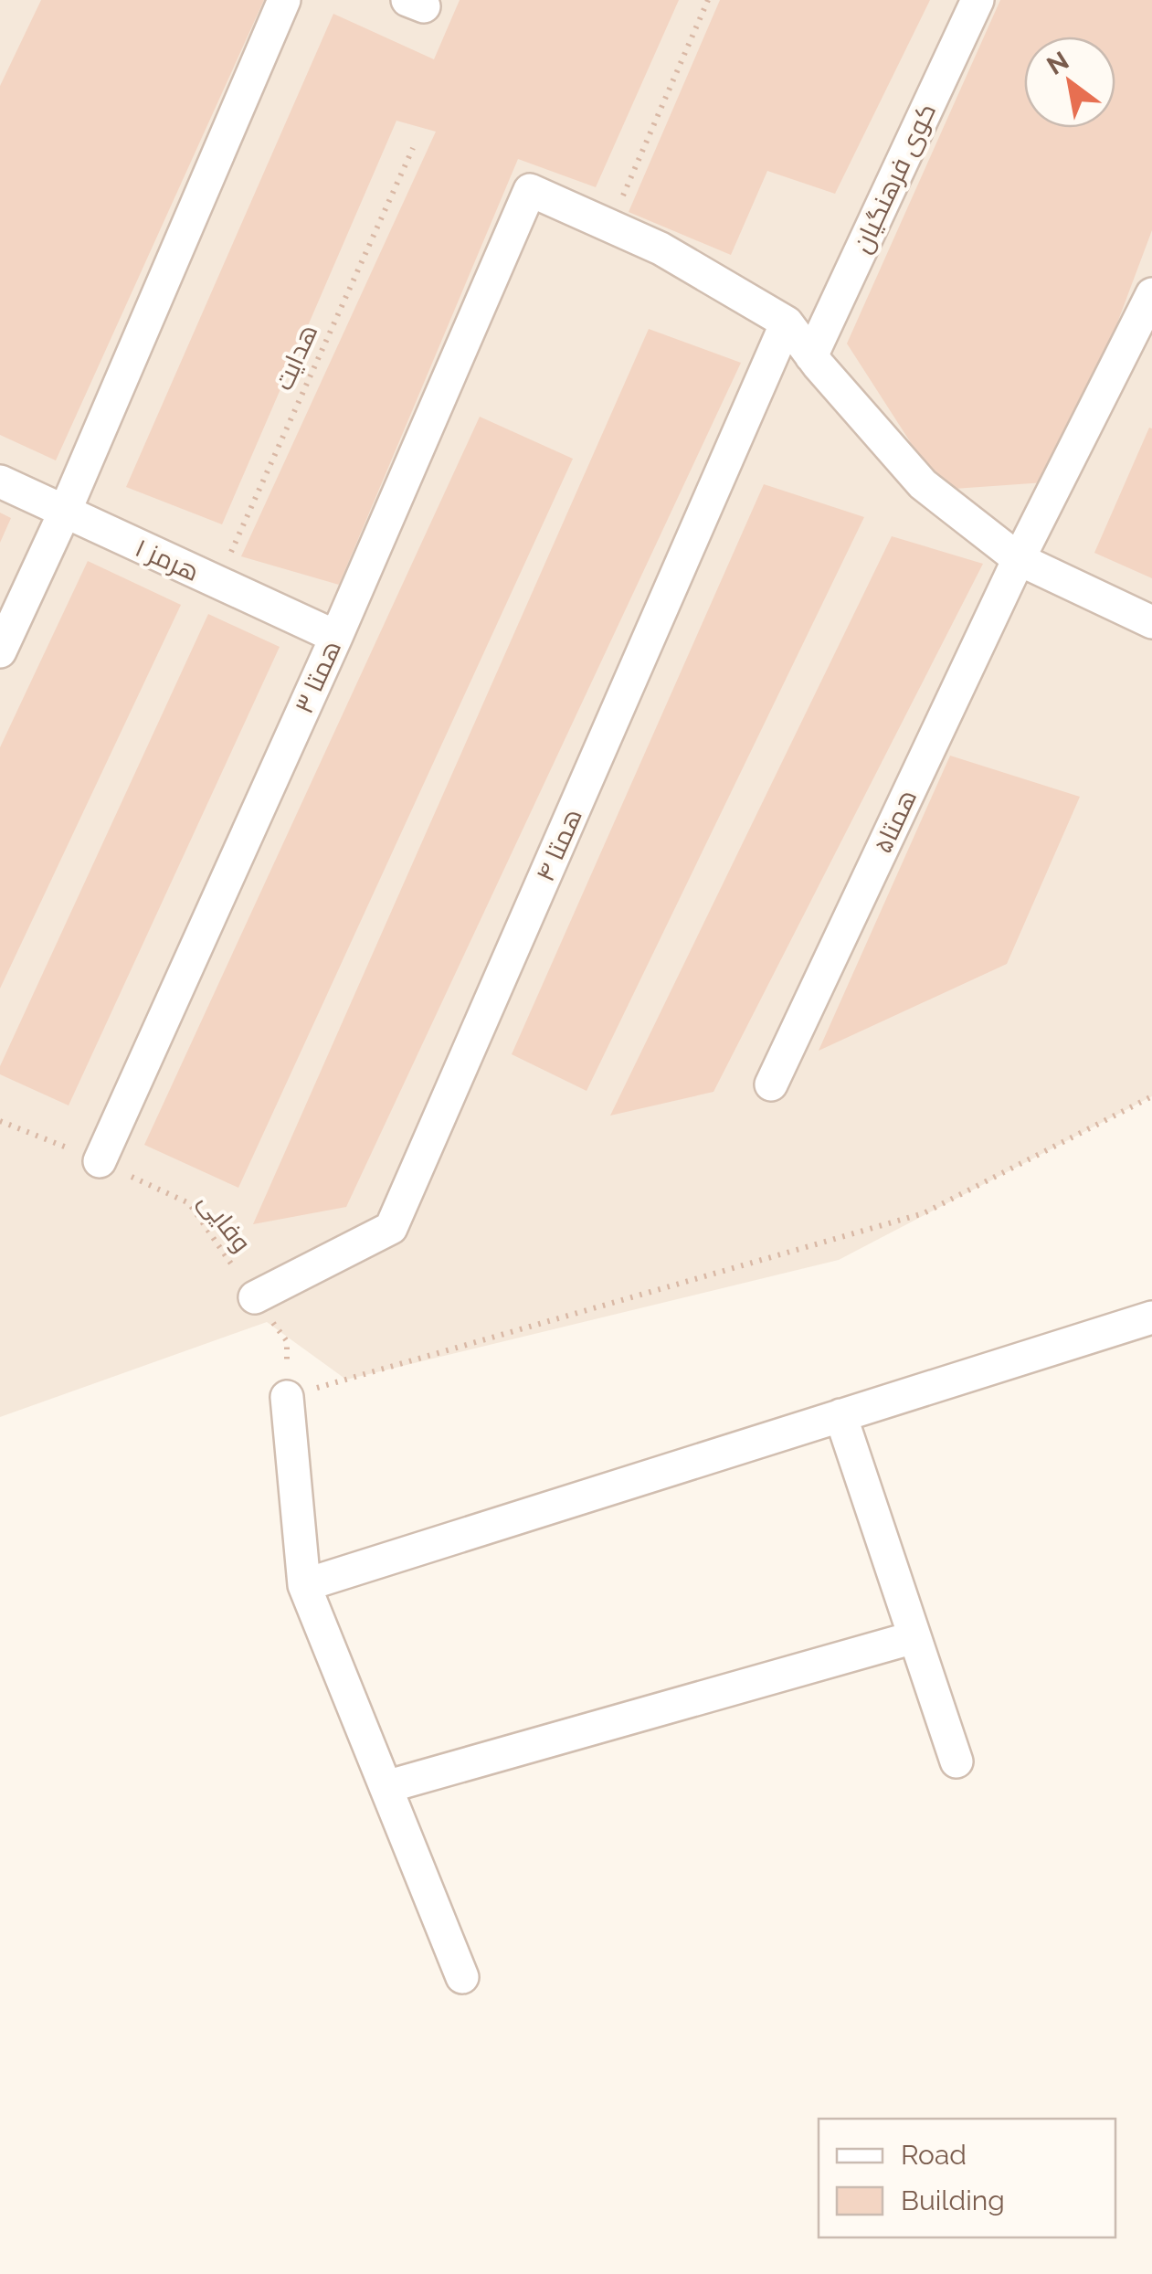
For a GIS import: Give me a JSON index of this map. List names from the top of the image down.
{
  "streets": {
    "street": [
      "کوی فرهنگیان",
      "هرمز ۱",
      "همتا ۳",
      "همتا۵",
      "همتا ۴"
    ],
    "path": ["هدایت", "وفایی"]
  },
  "crossings": [
    ["هدایت", "هرمز ۱"],
    ["هرمز ۱", "همتا ۳"],
    ["همتا ۳", "وفایی"],
    ["همتا ۴", "وفایی"]
  ],
  "legend": ["Road", "Building"],
  "north": "top left"
}
